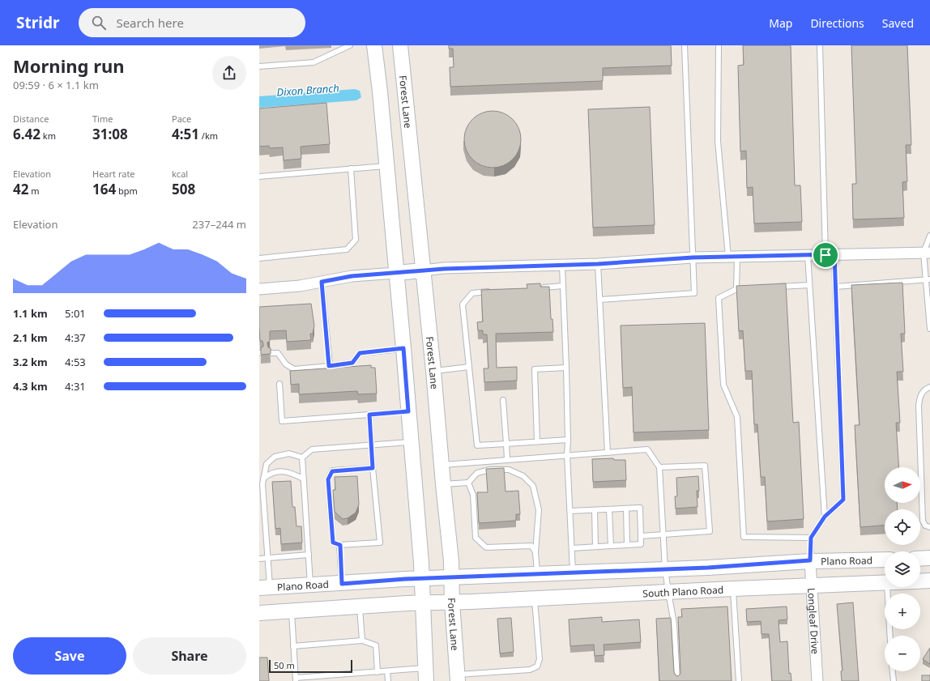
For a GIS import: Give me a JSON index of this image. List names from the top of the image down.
{
  "streets": {
    "main road": ["Forest Lane", "Plano Road", "South Plano Road"],
    "street": ["Longleaf Drive"]
  },
  "crossings": [
    ["Forest Lane", "Plano Road"],
    ["Forest Lane", "South Plano Road"],
    ["Plano Road", "Longleaf Drive"],
    ["South Plano Road", "Longleaf Drive"]
  ],
  "water": ["Dixon Branch"],
  "scale_bar": "50 m",
  "north": "right",
  "page": {
    "header": "Stridr",
    "search": "Search here",
    "nav": ["Map", "Directions", "Saved"],
    "heading": ["Morning run", "09:59 · 6 × 1.1 km"],
    "stats": [
      ["Distance", "6.42 km"],
      ["Time", "31:08"],
      ["Pace", "4:51 /km"],
      ["Elevation", "42 m"],
      ["Heart rate", "164 bpm"],
      ["kcal", "508"]
    ],
    "chart": ["Elevation", "237–244 m"],
    "list": [
      {
        "name": "1.1 km",
        "note": "5:01"
      },
      {
        "name": "2.1 km",
        "note": "4:37"
      },
      {
        "name": "3.2 km",
        "note": "4:53"
      },
      {
        "name": "4.3 km",
        "note": "4:31"
      }
    ],
    "map_buttons": ["+", "−"],
    "buttons": ["Save", "Share"],
    "scale": "50 m"
  }
}
